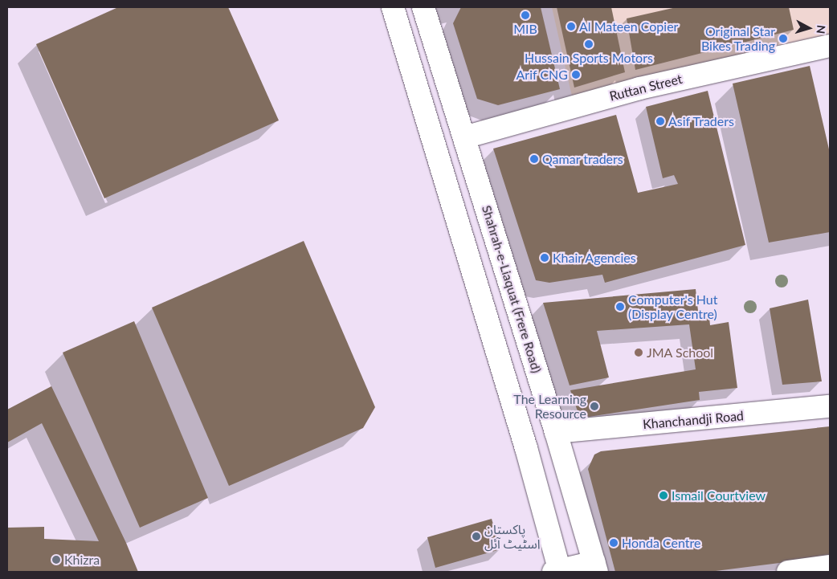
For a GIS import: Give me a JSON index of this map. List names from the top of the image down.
{
  "streets": {
    "main road": ["Ruttan Street", "Shahrah-e-Liaquat (Frere Road)", "Khanchandji Road"]
  },
  "crossings": [
    ["Ruttan Street", "Shahrah-e-Liaquat (Frere Road)"],
    ["Shahrah-e-Liaquat (Frere Road)", "Khanchandji Road"]
  ],
  "places": [
    "MIB",
    "Al Mateen Copier",
    "Original Star Bikes Trading",
    "Hussain Sports Motors",
    "Arif CNG",
    "Asif Traders",
    "Qamar traders",
    "Khair Agencies",
    "Computer's Hut (Display Centre)",
    "JMA School",
    "The Learning Resource",
    "Ismail Courtview",
    "پاکستان اسٹیٹ آئل",
    "Honda Centre",
    "Khizra"
  ],
  "north": "right"
}
